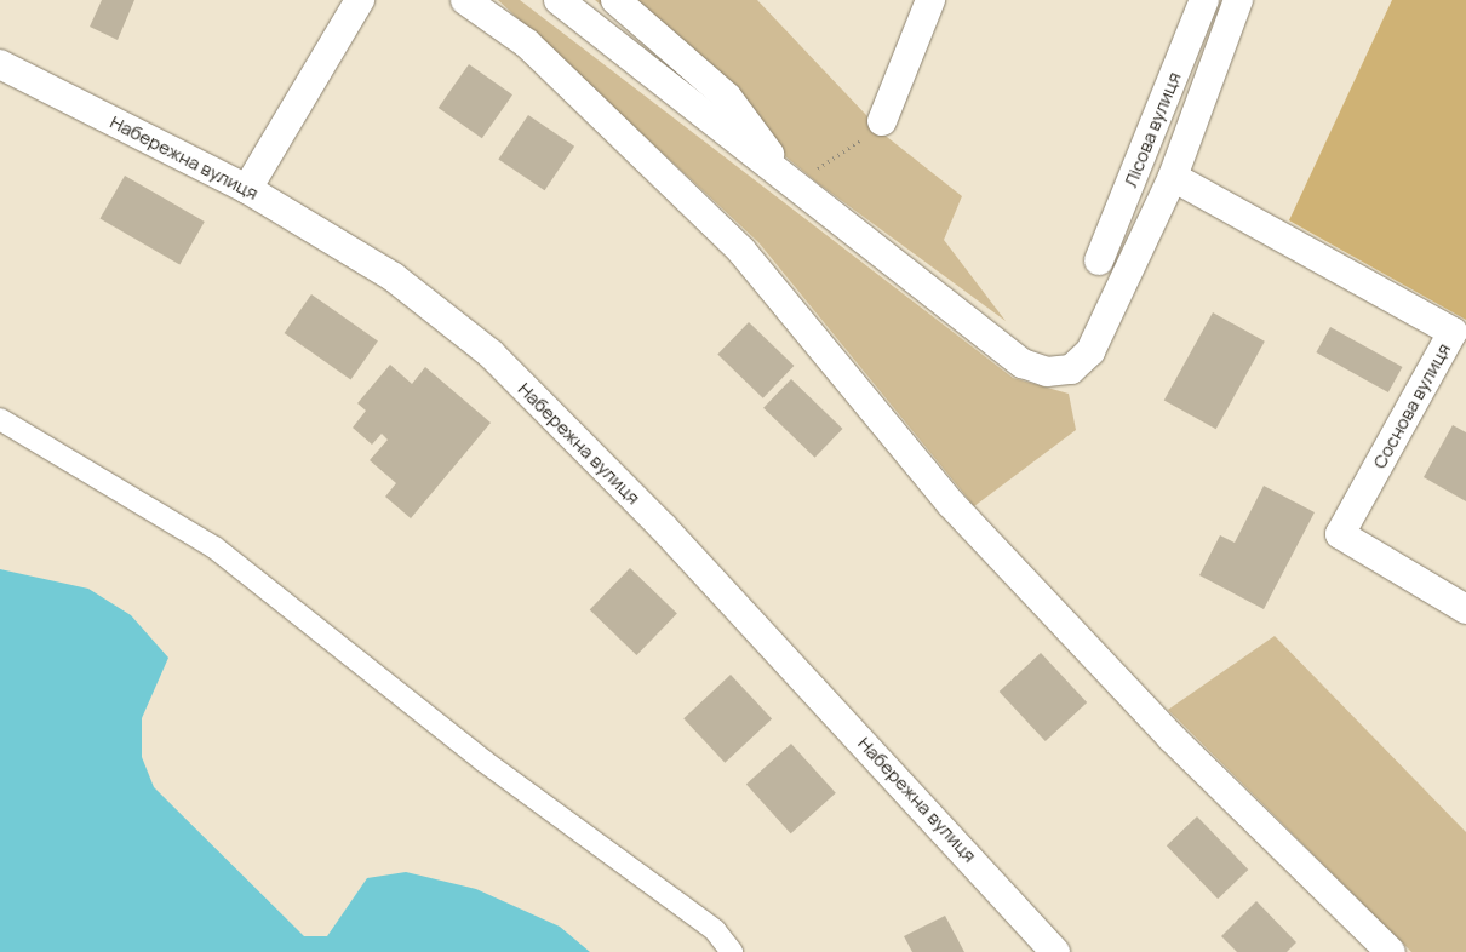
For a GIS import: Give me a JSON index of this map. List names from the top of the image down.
{
  "streets": {
    "street": ["Лісова вулиця", "Набережна вулиця", "Соснова вулиця"]
  }
}
